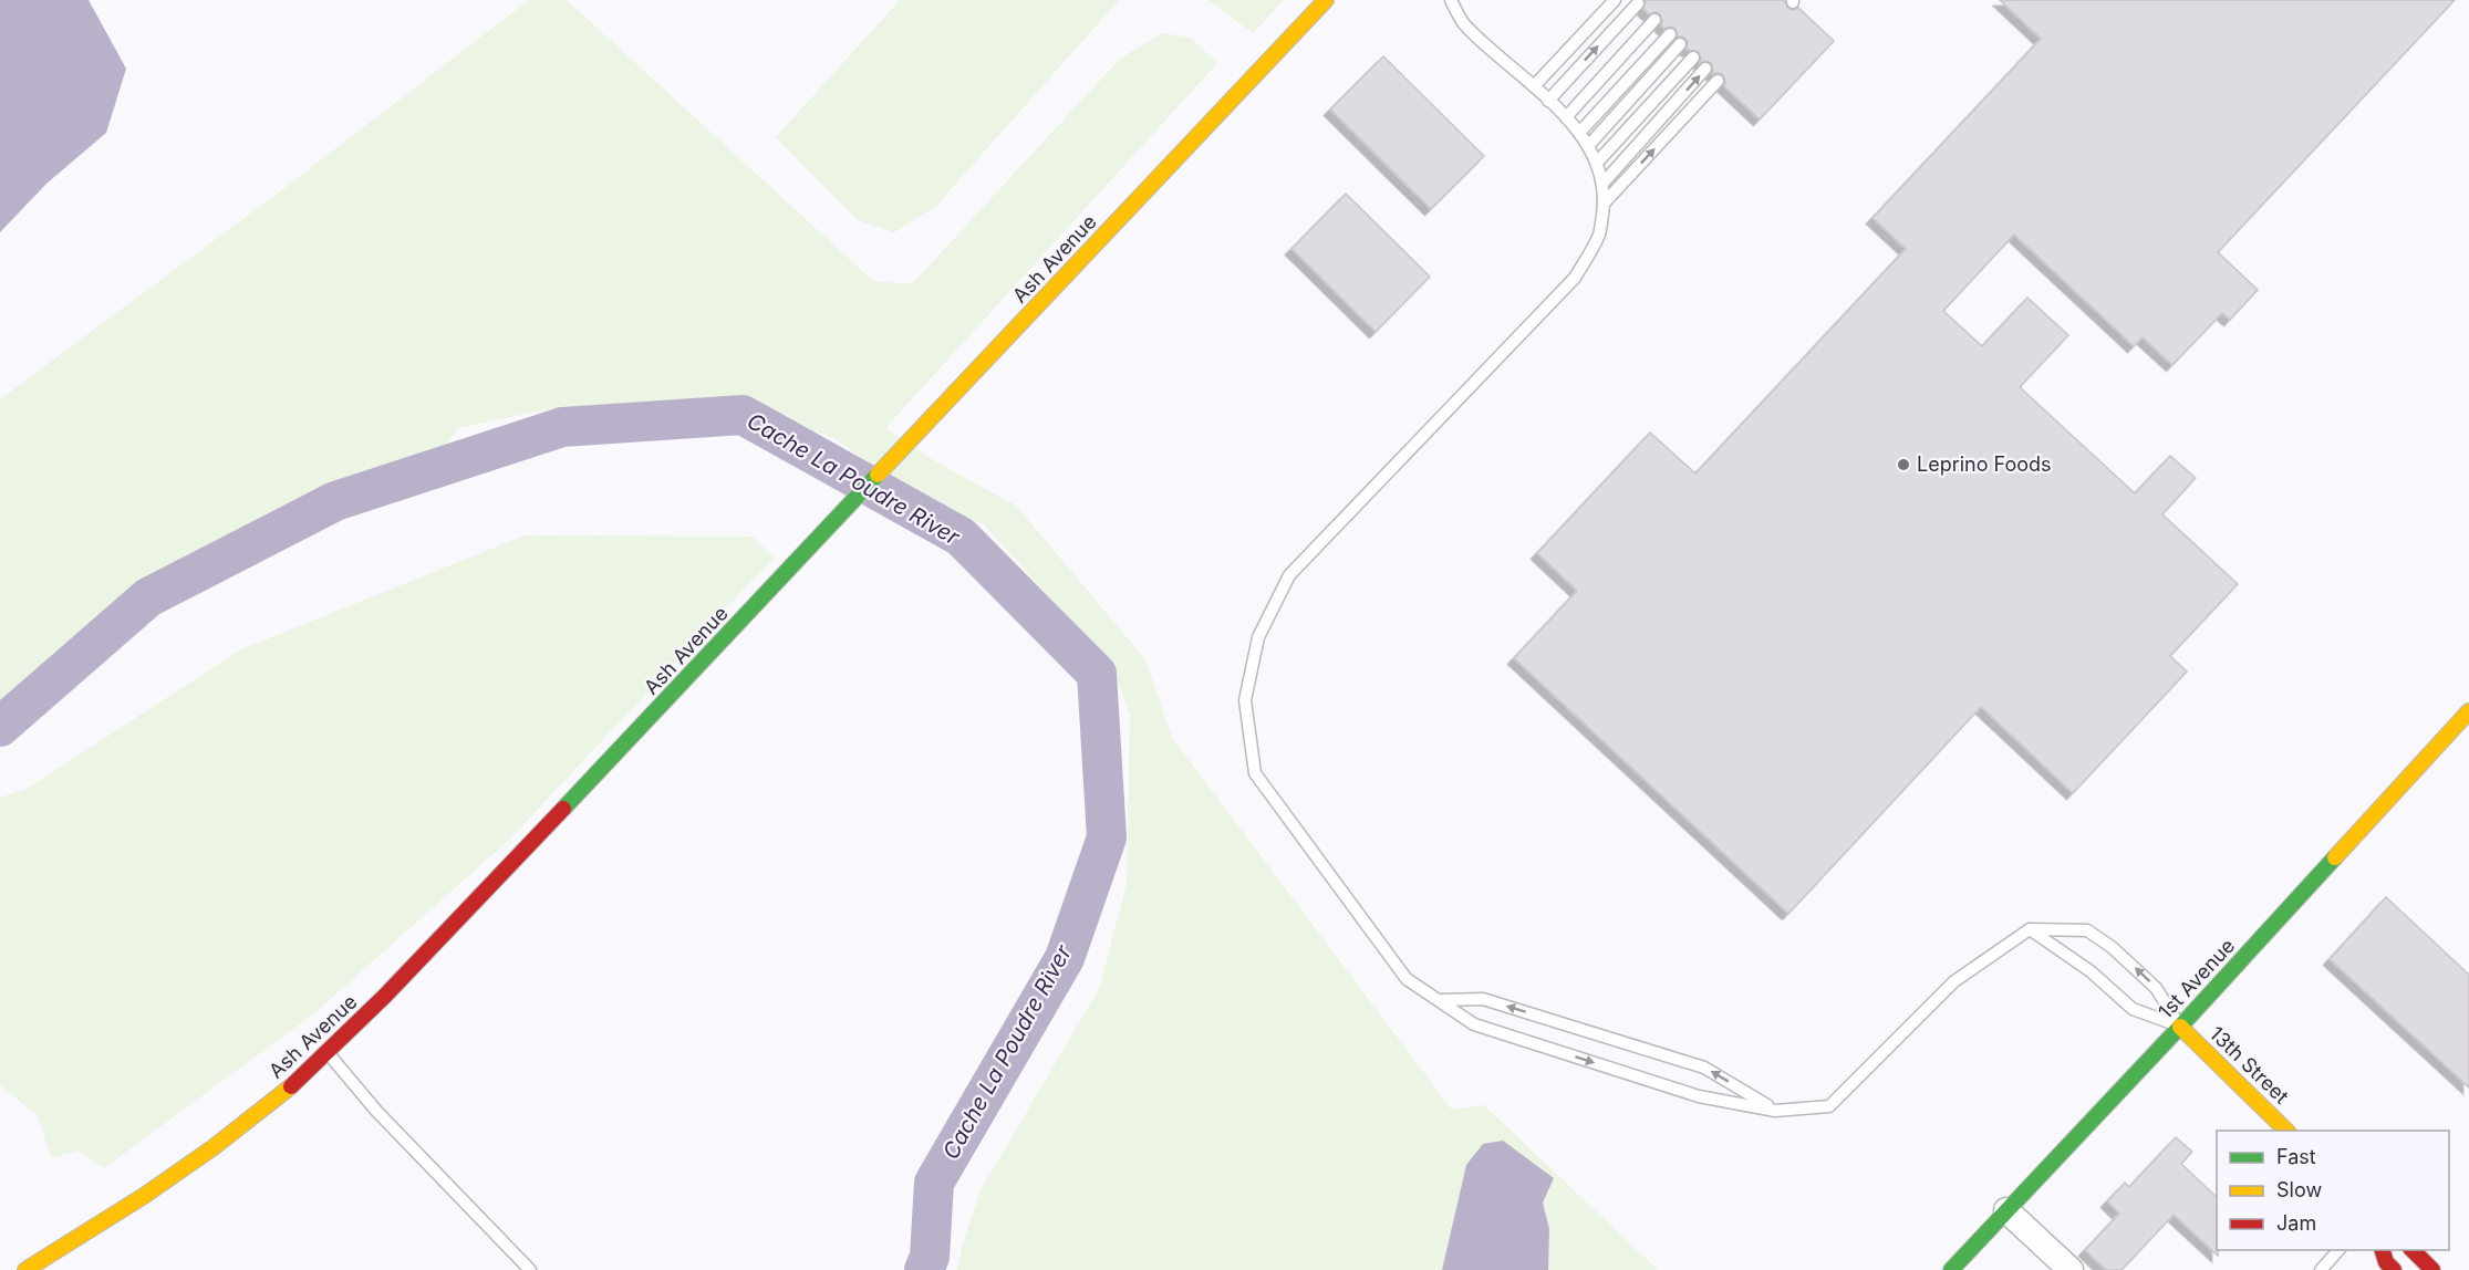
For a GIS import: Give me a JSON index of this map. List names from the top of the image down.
{
  "streets": {
    "main road": ["Ash Avenue", "1st Avenue", "13th Street"]
  },
  "crossings": [
    ["1st Avenue", "13th Street"]
  ],
  "water": ["Cache La Poudre River"],
  "places": ["Leprino Foods"],
  "legend": ["Fast", "Slow", "Jam"]
}
